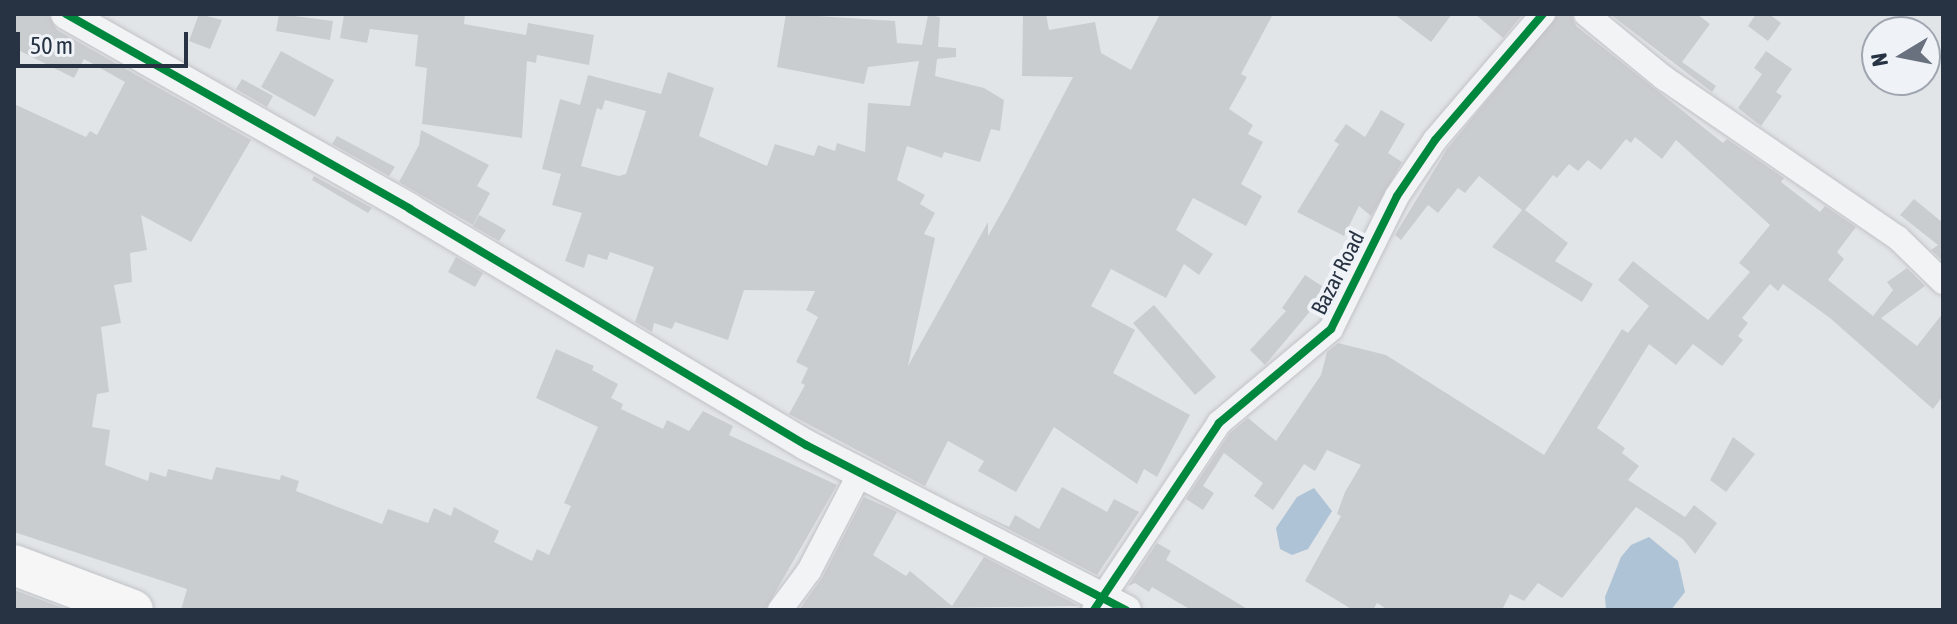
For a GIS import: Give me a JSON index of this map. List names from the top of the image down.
{
  "streets": {
    "street": ["Bazar Road"]
  },
  "scale_bar": "50 m",
  "north": "left"
}
